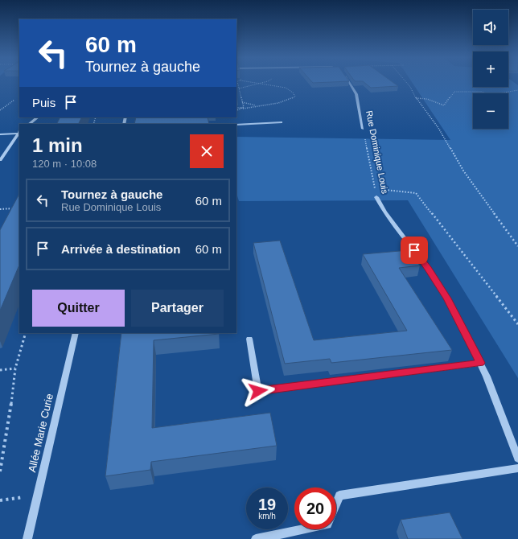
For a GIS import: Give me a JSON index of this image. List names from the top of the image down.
{
  "streets": {
    "street": ["Rue Dominique Louis", "Allée Marie Curie"]
  },
  "page": {
    "map_buttons": ["+", "−"],
    "turn": ["60 m", "Tournez à gauche"],
    "then": "Puis",
    "heading": ["1 min", "120 m · 10:08"],
    "list": [
      {
        "name": "Tournez à gauche",
        "note": "Rue Dominique Louis",
        "value": "60 m"
      },
      {
        "name": "Arrivée à destination",
        "value": "60 m"
      }
    ],
    "buttons": ["Quitter", "Partager"],
    "speed": "19 km/h",
    "limit": "20"
  }
}
